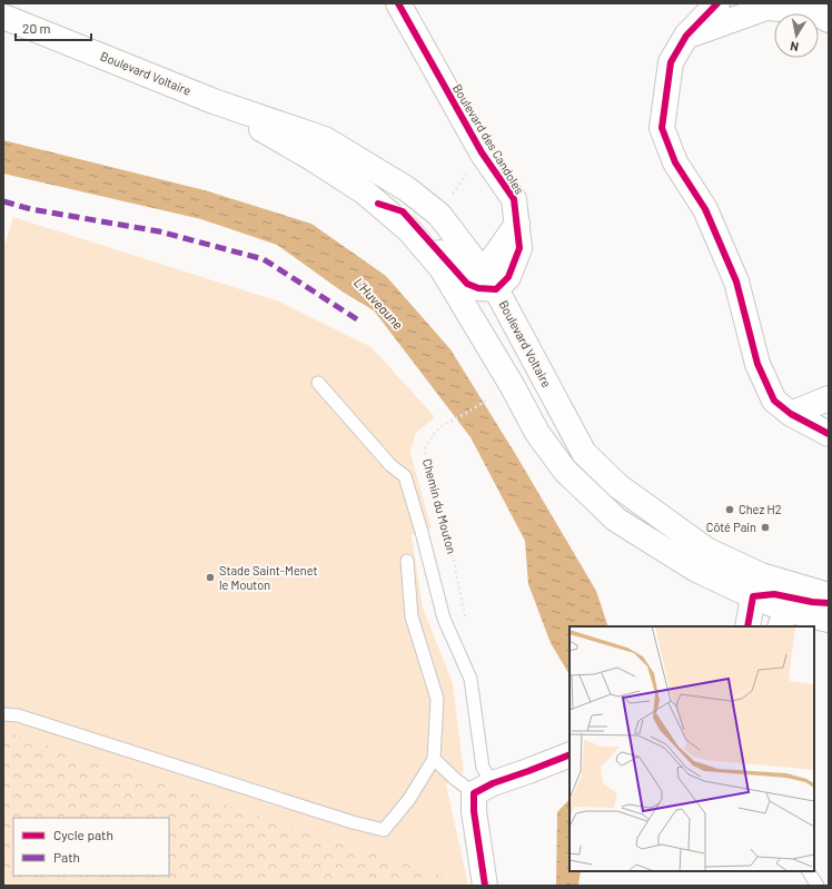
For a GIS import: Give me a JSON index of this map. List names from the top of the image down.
{
  "streets": {
    "main road": ["Boulevard Voltaire", "Boulevard des Candoles"],
    "path": ["Chemin du Mouton"]
  },
  "crossings": [
    ["Boulevard Voltaire", "Boulevard des Candoles"]
  ],
  "water": ["L'Huveaune"],
  "places": ["Chez H2", "Côté Pain", "Stade Saint-Menet le Mouton"],
  "legend": ["Cycle path", "Path"],
  "scale_bar": "20 m",
  "north": "bottom"
}
